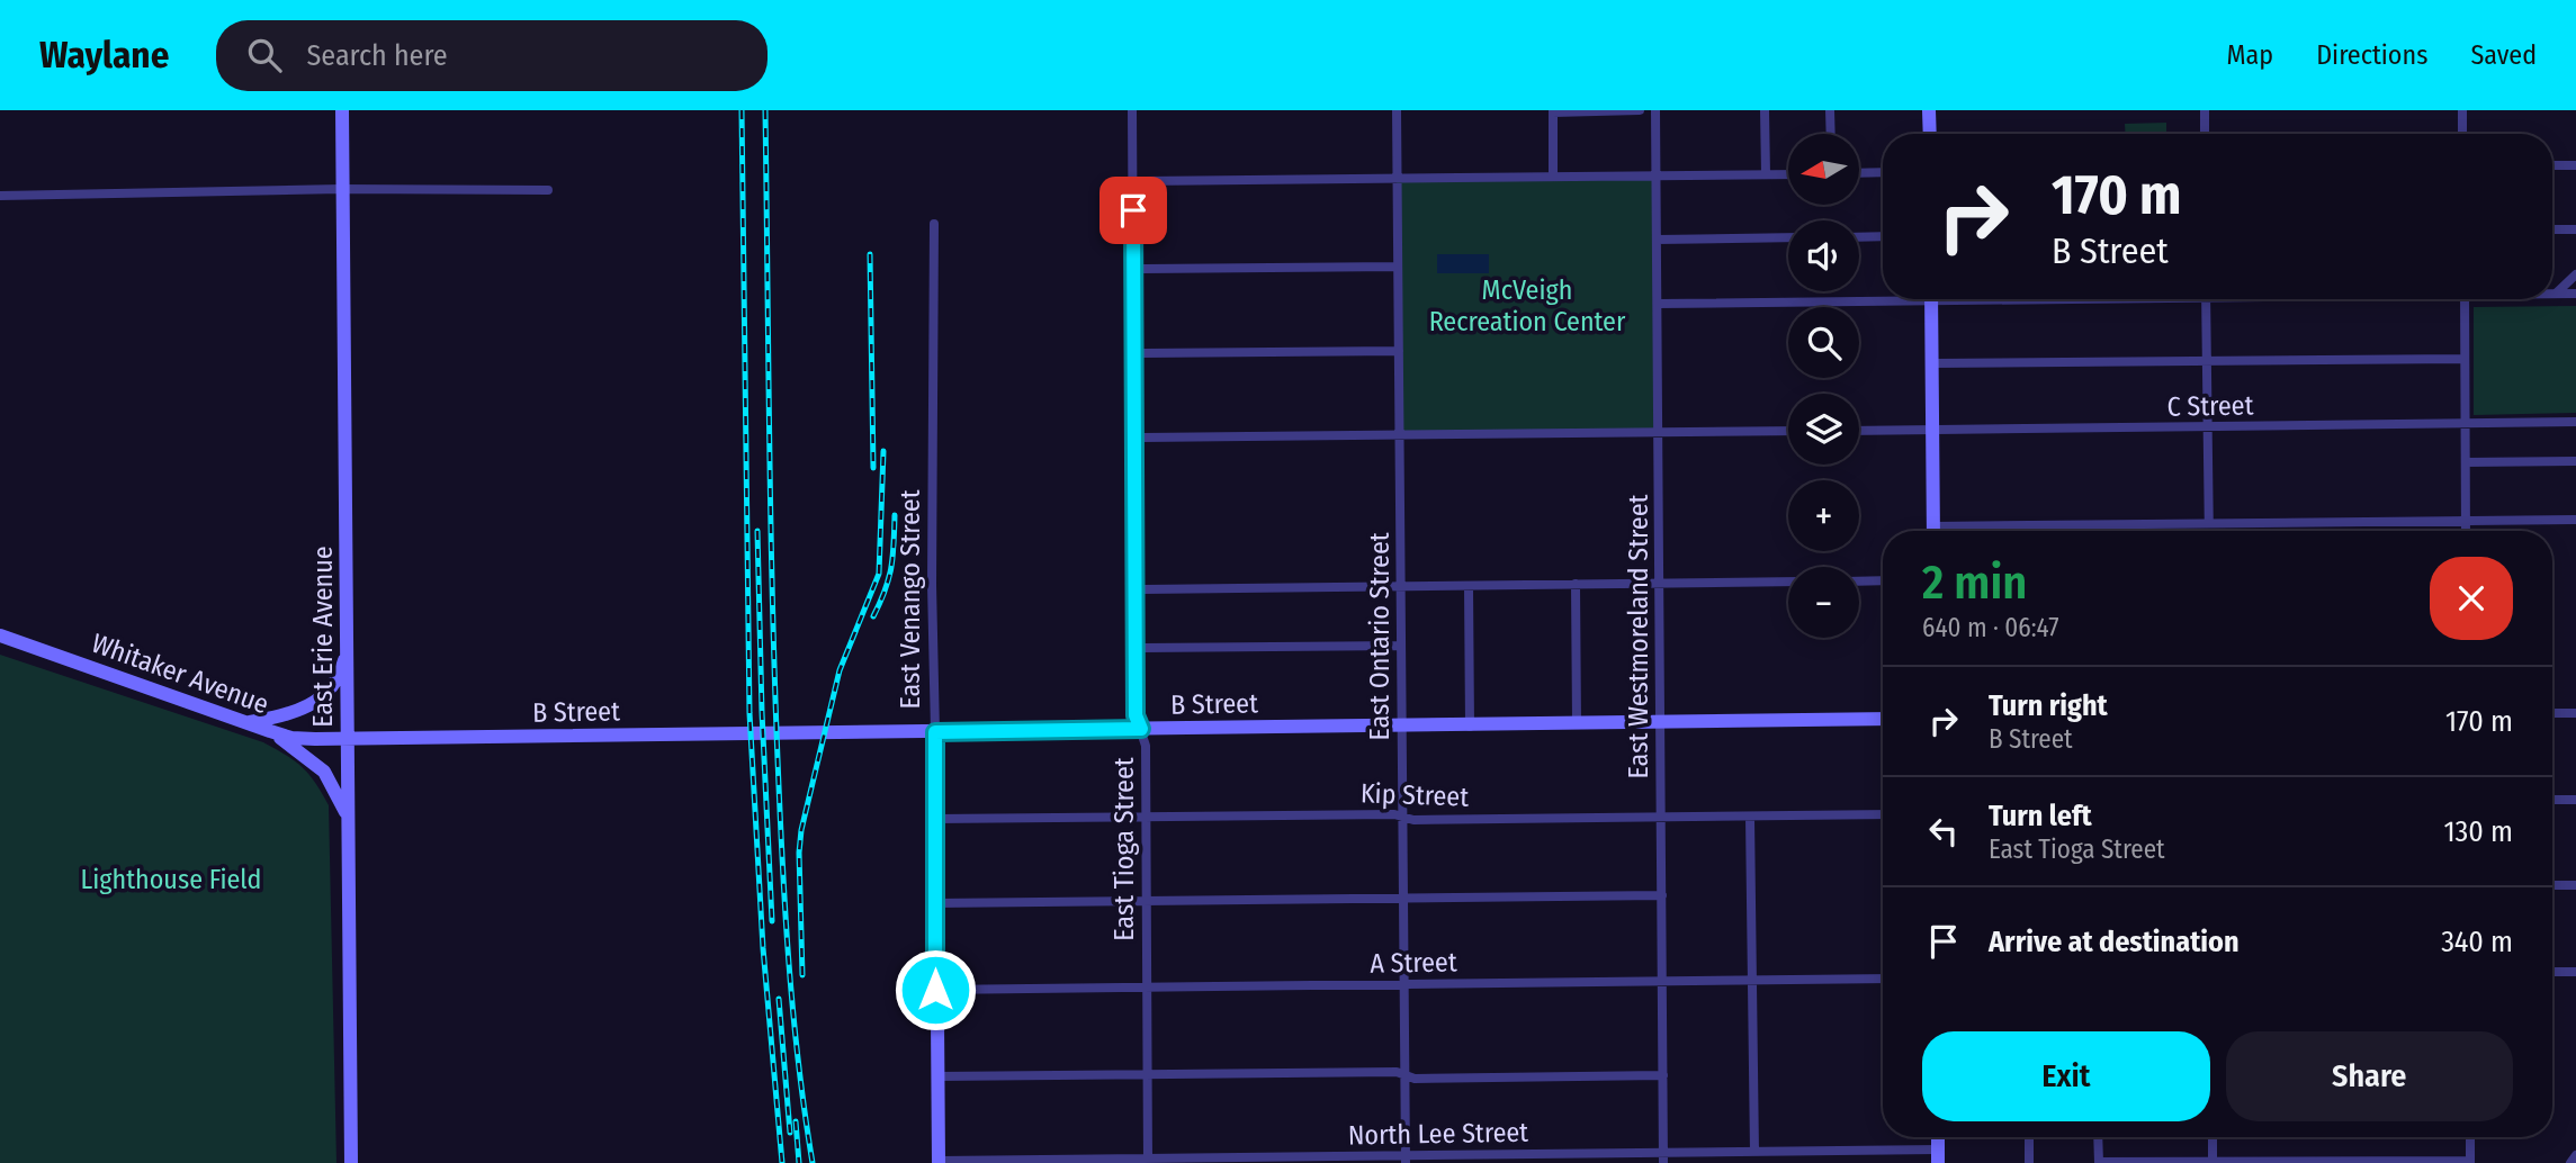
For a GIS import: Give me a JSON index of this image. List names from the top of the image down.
{
  "streets": {
    "main road": [
      "East Venango Street",
      "East Erie Avenue",
      "Whitaker Avenue",
      "B Street"
    ],
    "street": [
      "C Street",
      "East Ontario Street",
      "East Westmoreland Street",
      "Kip Street",
      "East Tioga Street",
      "A Street",
      "North Lee Street"
    ]
  },
  "crossings": [
    ["East Venango Street", "B Street"],
    ["East Venango Street", "Kip Street"],
    ["East Venango Street", "A Street"],
    ["East Venango Street", "North Lee Street"],
    ["East Erie Avenue", "Whitaker Avenue"],
    ["East Erie Avenue", "B Street"],
    ["East Ontario Street", "B Street"],
    ["East Ontario Street", "Kip Street"],
    ["East Ontario Street", "A Street"],
    ["East Ontario Street", "North Lee Street"],
    ["East Westmoreland Street", "B Street"],
    ["East Westmoreland Street", "Kip Street"],
    ["East Westmoreland Street", "A Street"],
    ["East Westmoreland Street", "North Lee Street"],
    ["Whitaker Avenue", "B Street"],
    ["B Street", "East Tioga Street"],
    ["Kip Street", "East Tioga Street"],
    ["East Tioga Street", "A Street"],
    ["East Tioga Street", "North Lee Street"]
  ],
  "parks": ["McVeigh Recreation Center", "Lighthouse Field"],
  "north": "left",
  "page": {
    "header": "Waylane",
    "search": "Search here",
    "nav": ["Map", "Directions", "Saved"],
    "map_buttons": ["+", "−"],
    "turn": ["170 m", "B Street"],
    "heading": ["2 min", "640 m · 06:47"],
    "list": [
      {
        "name": "Turn right",
        "note": "B Street",
        "value": "170 m"
      },
      {
        "name": "Turn left",
        "note": "East Tioga Street",
        "value": "130 m"
      },
      {
        "name": "Arrive at destination",
        "value": "340 m"
      }
    ],
    "buttons": ["Exit", "Share"]
  }
}
